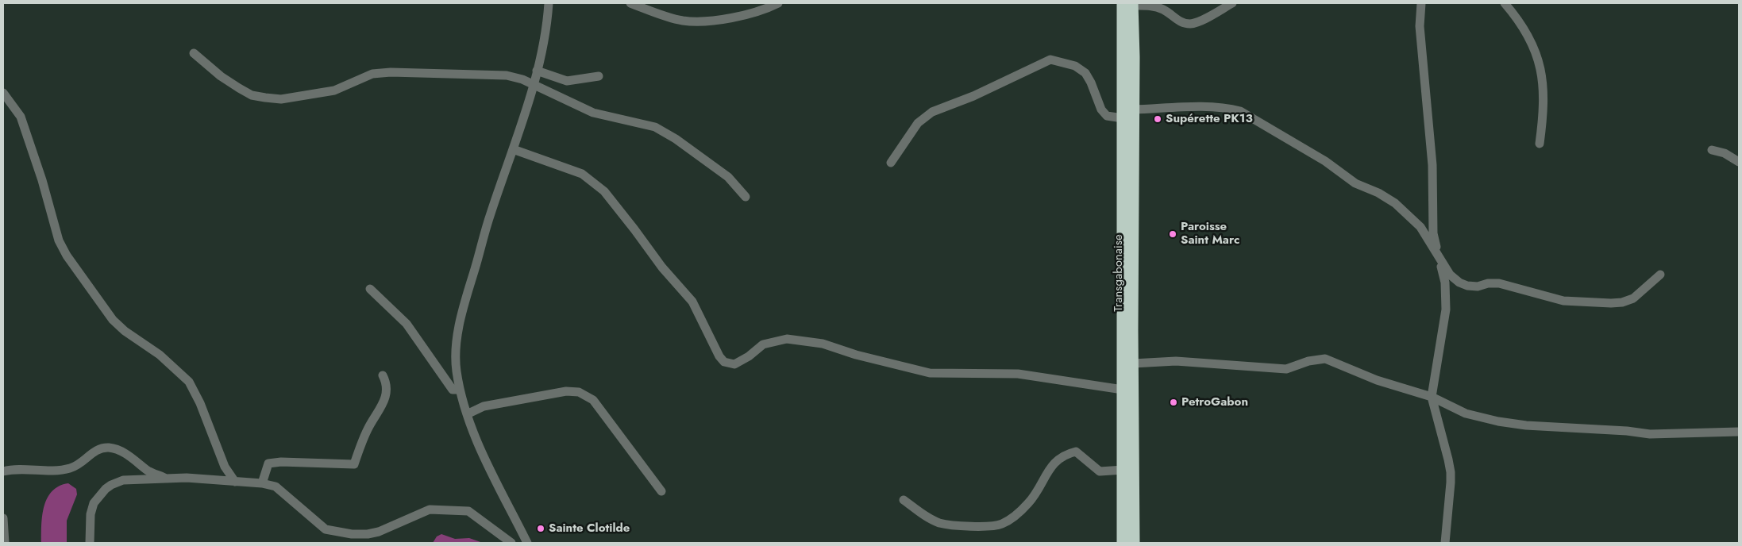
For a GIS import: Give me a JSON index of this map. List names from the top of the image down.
{
  "streets": {
    "highway": ["Transgabonaise"]
  },
  "places": [
    "Supérette PK13",
    "Paroisse Saint Marc",
    "PetroGabon",
    "Sainte Clotilde"
  ]
}
